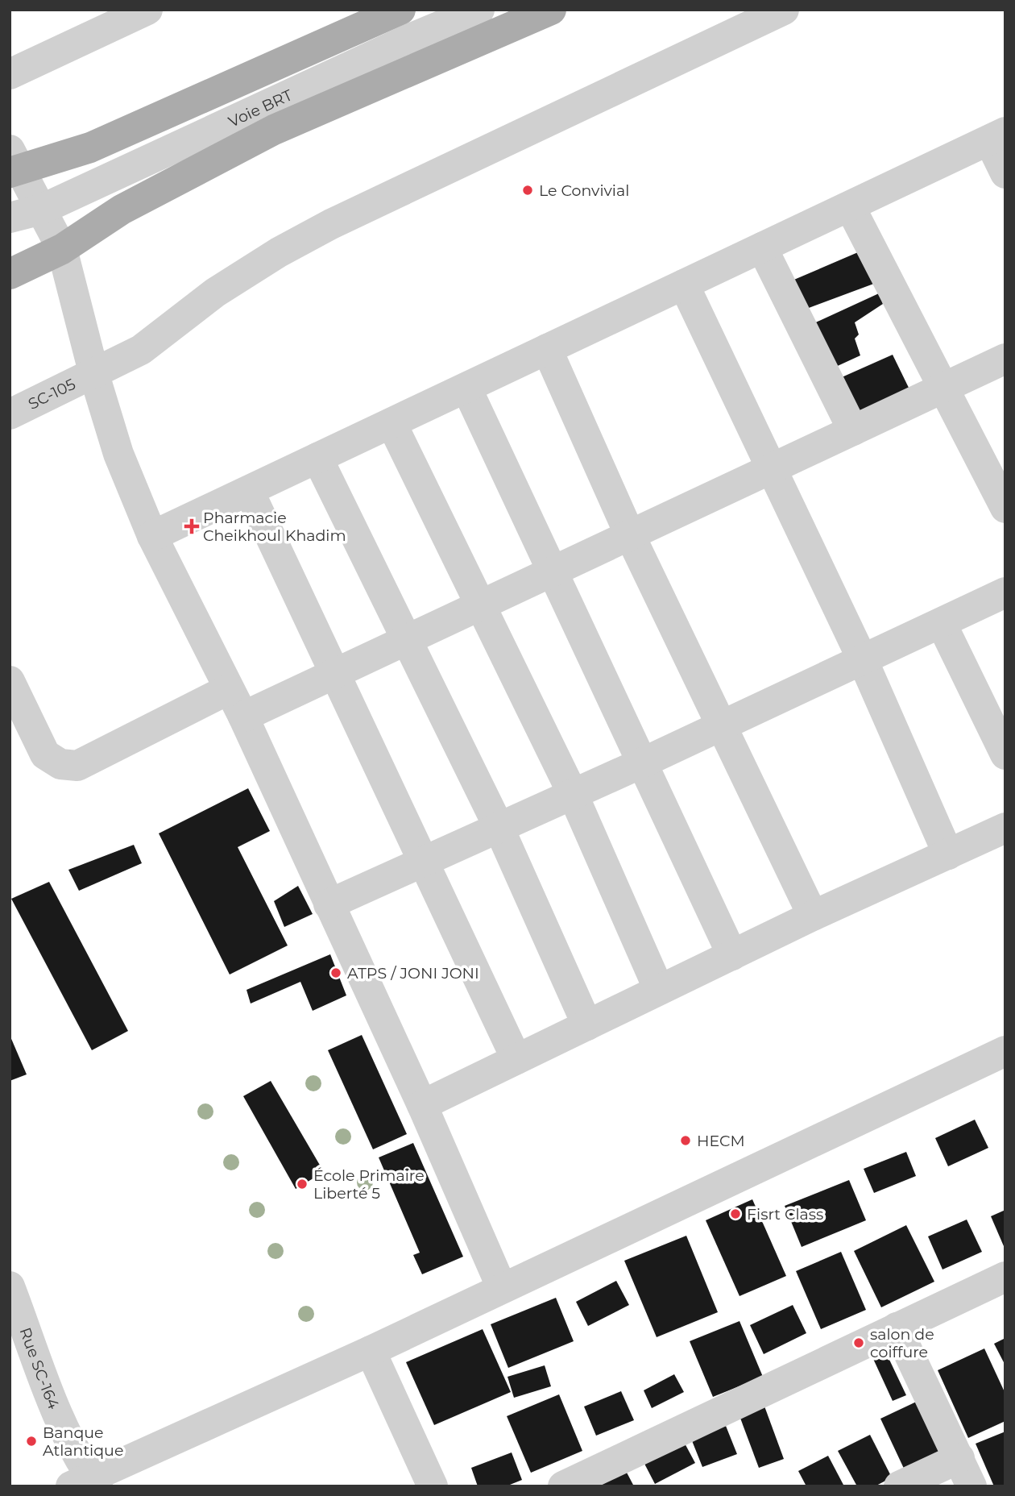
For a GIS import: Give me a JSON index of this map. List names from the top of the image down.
{
  "streets": {
    "street": ["Voie BRT", "SC-105", "Rue SC-164"]
  },
  "places": {
    "other": [
      "Le Convivial",
      "ATPS / JONI JONI",
      "HECM",
      "École Primaire Liberté 5",
      "Fisrt Class",
      "salon de coiffure",
      "Banque Atlantique"
    ],
    "health": ["Pharmacie Cheikhoul Khadim"]
  }
}
